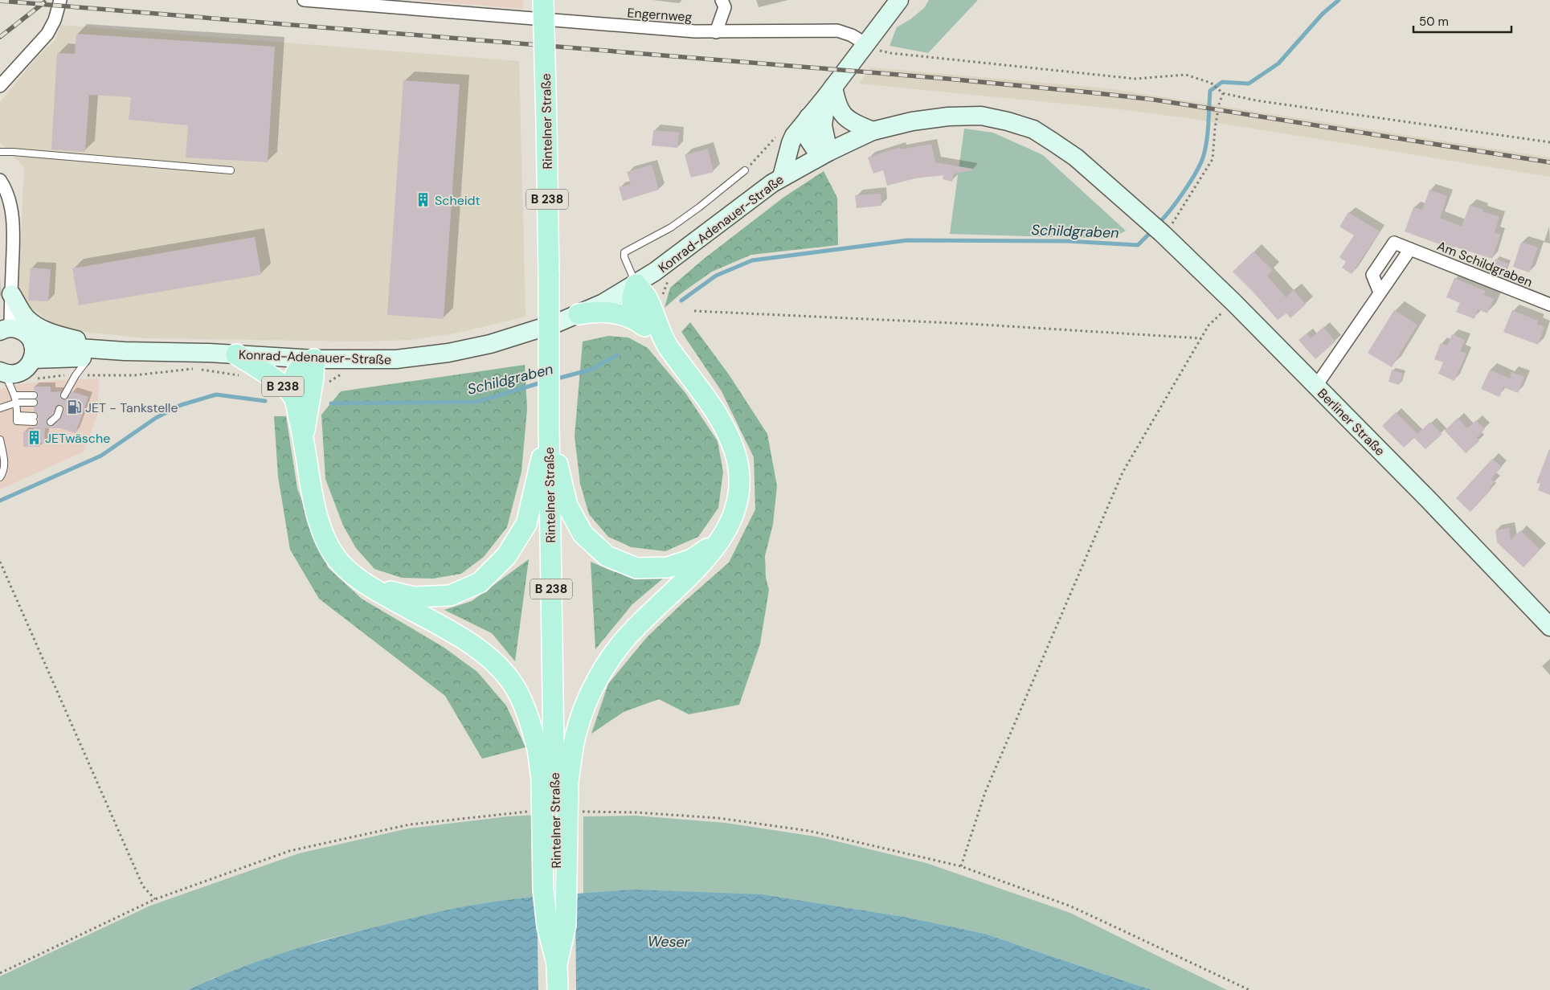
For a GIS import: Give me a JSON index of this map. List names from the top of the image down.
{
  "streets": {
    "main road": [
      "Rintelner Straße",
      "B 238",
      "Konrad-Adenauer-Straße",
      "Berliner Straße"
    ],
    "street": ["Engernweg", "Am Schildgraben"]
  },
  "crossings": [
    ["Rintelner Straße", "B 238"],
    ["B 238", "Konrad-Adenauer-Straße"],
    ["Konrad-Adenauer-Straße", "Berliner Straße"]
  ],
  "water": ["Schildgraben", "Weser"],
  "places": {
    "building": ["Scheidt", "JETwäsche"],
    "fuel station": ["JET - Tankstelle"]
  },
  "scale_bar": "50 m"
}
